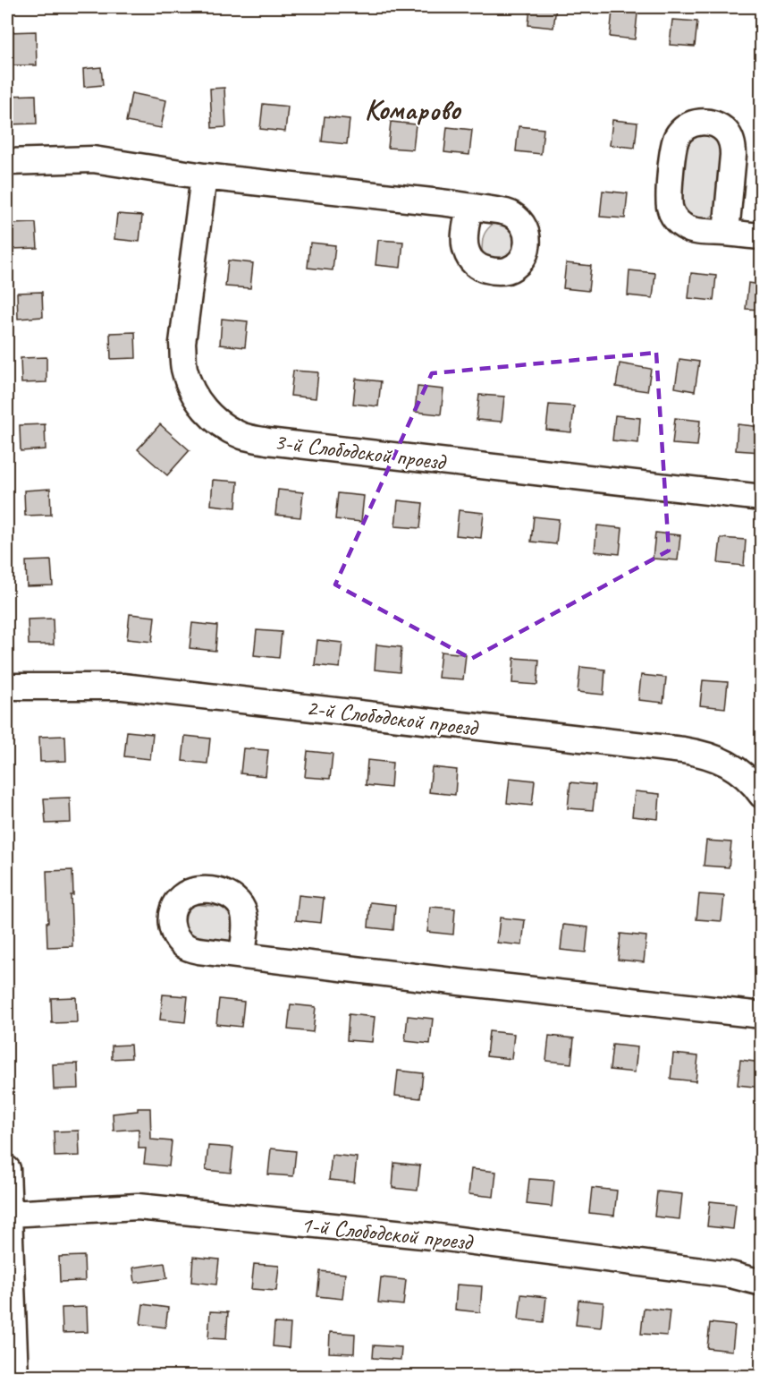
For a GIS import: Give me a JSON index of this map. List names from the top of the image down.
{
  "streets": {
    "street": ["3-й Слободской проезд", "2-й Слободской проезд", "1-й Слободской проезд"]
  },
  "districts": ["Комарово"]
}
